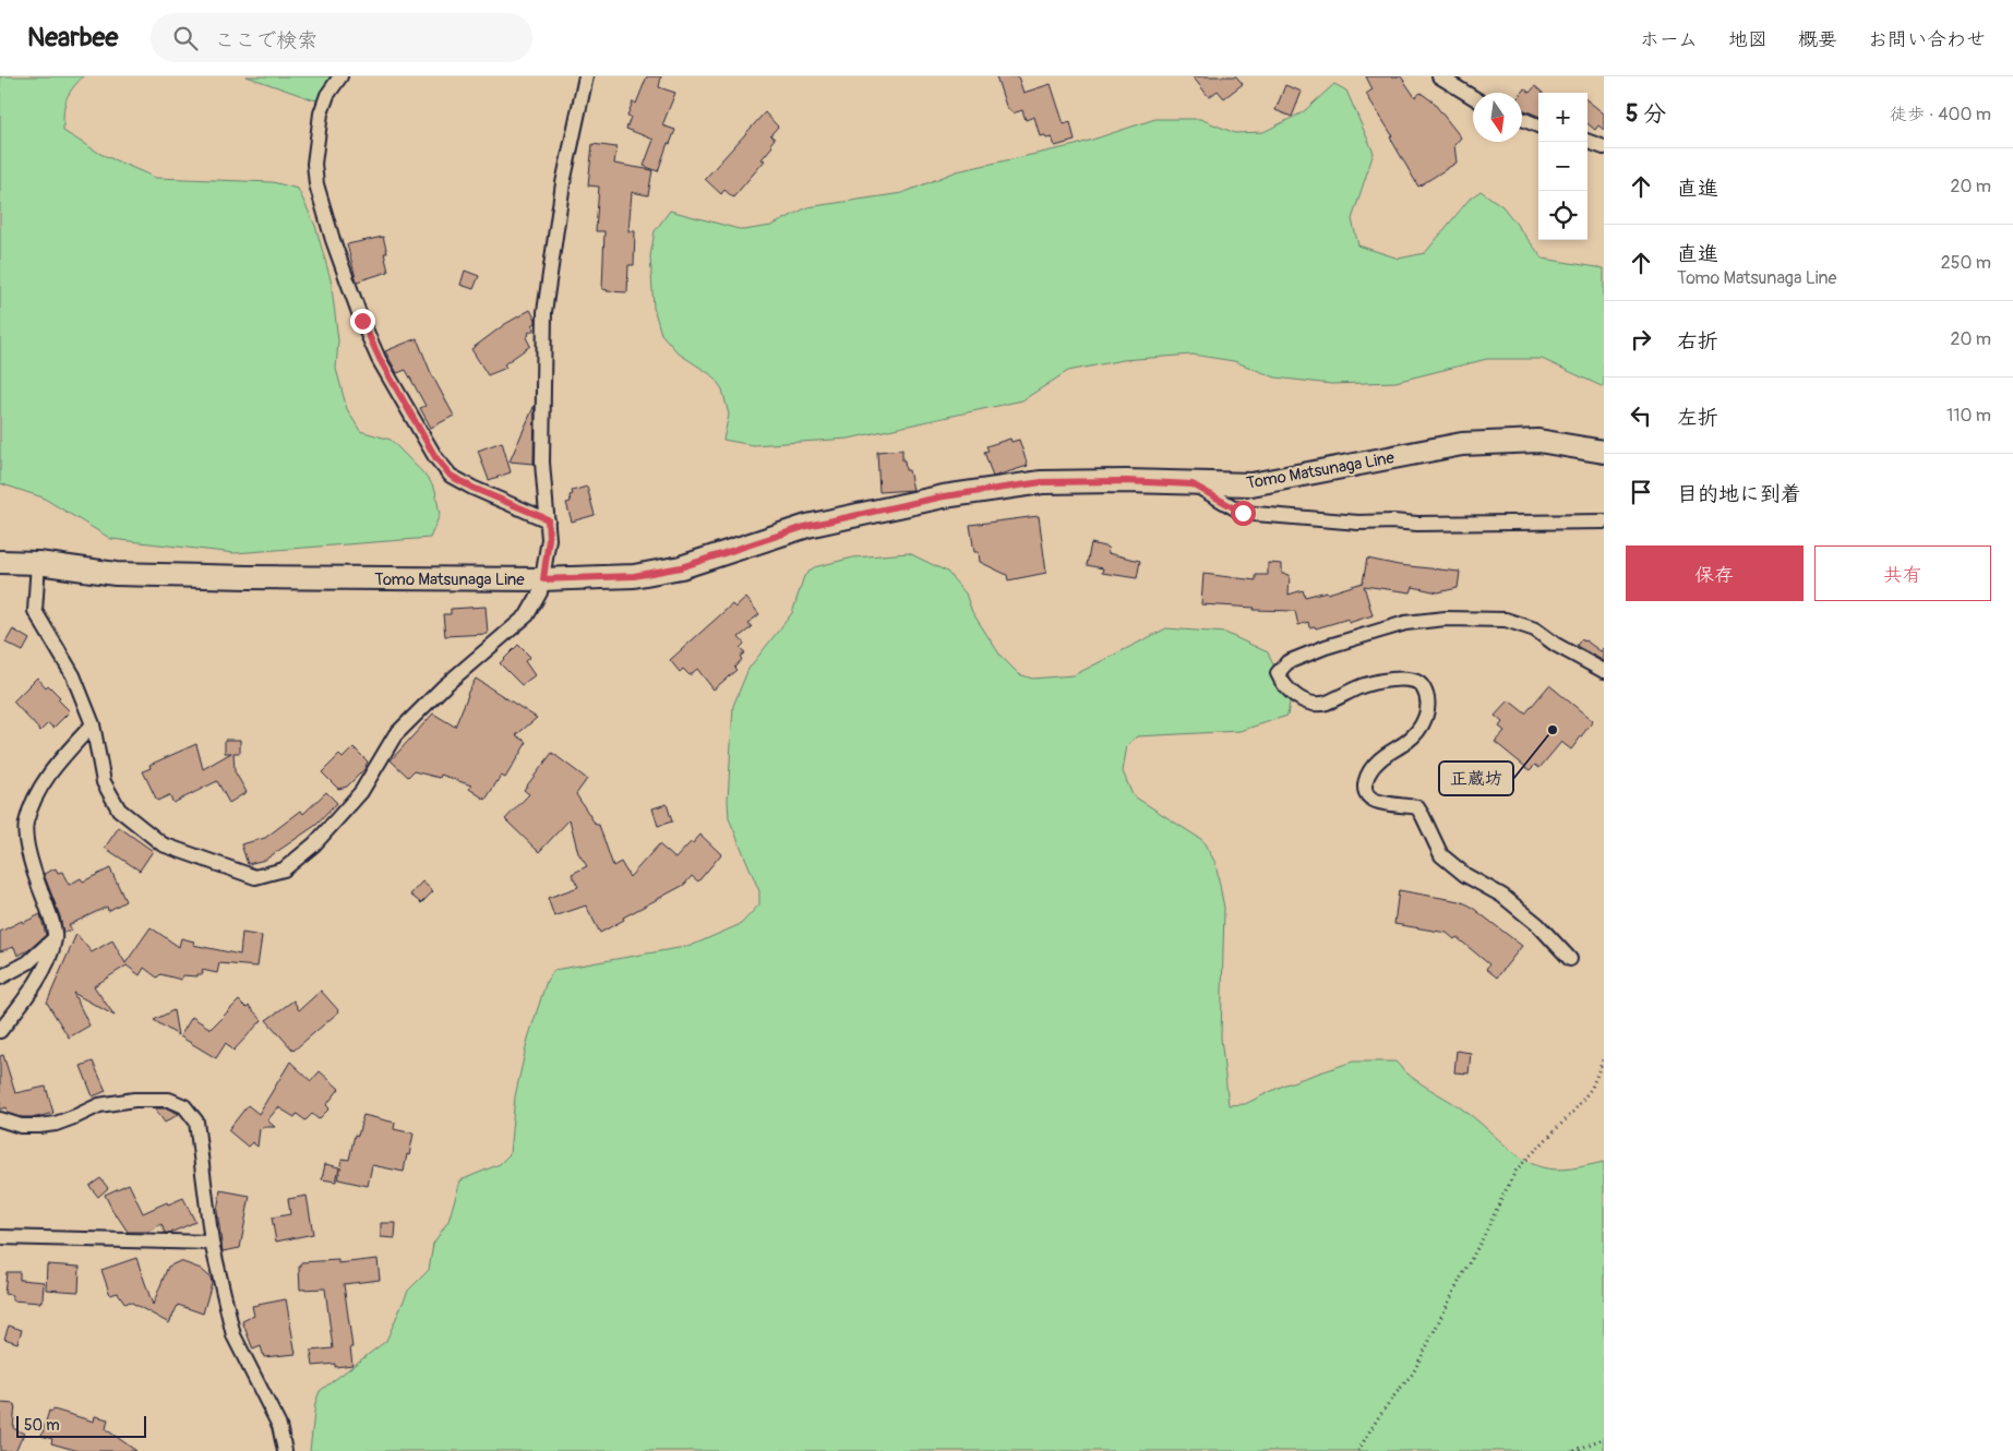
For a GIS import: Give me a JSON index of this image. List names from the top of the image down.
{
  "streets": {
    "main road": ["Tomo Matsunaga Line"]
  },
  "places": ["正蔵坊"],
  "scale_bar": "50 m",
  "north": "bottom",
  "page": {
    "header": "Nearbee",
    "search": "ここで検索",
    "nav": [
      "ホーム",
      "地図",
      "概要",
      "お問い合わせ"
    ],
    "heading": ["5 分", "徒歩 · 400 m"],
    "map_buttons": ["+", "−"],
    "list": [
      ["直進", "20 m"],
      ["直進", "Tomo Matsunaga Line", "250 m"],
      ["右折", "20 m"],
      ["左折", "110 m"],
      "目的地に到着"
    ],
    "buttons": ["保存", "共有"],
    "scale": "50 m"
  }
}
